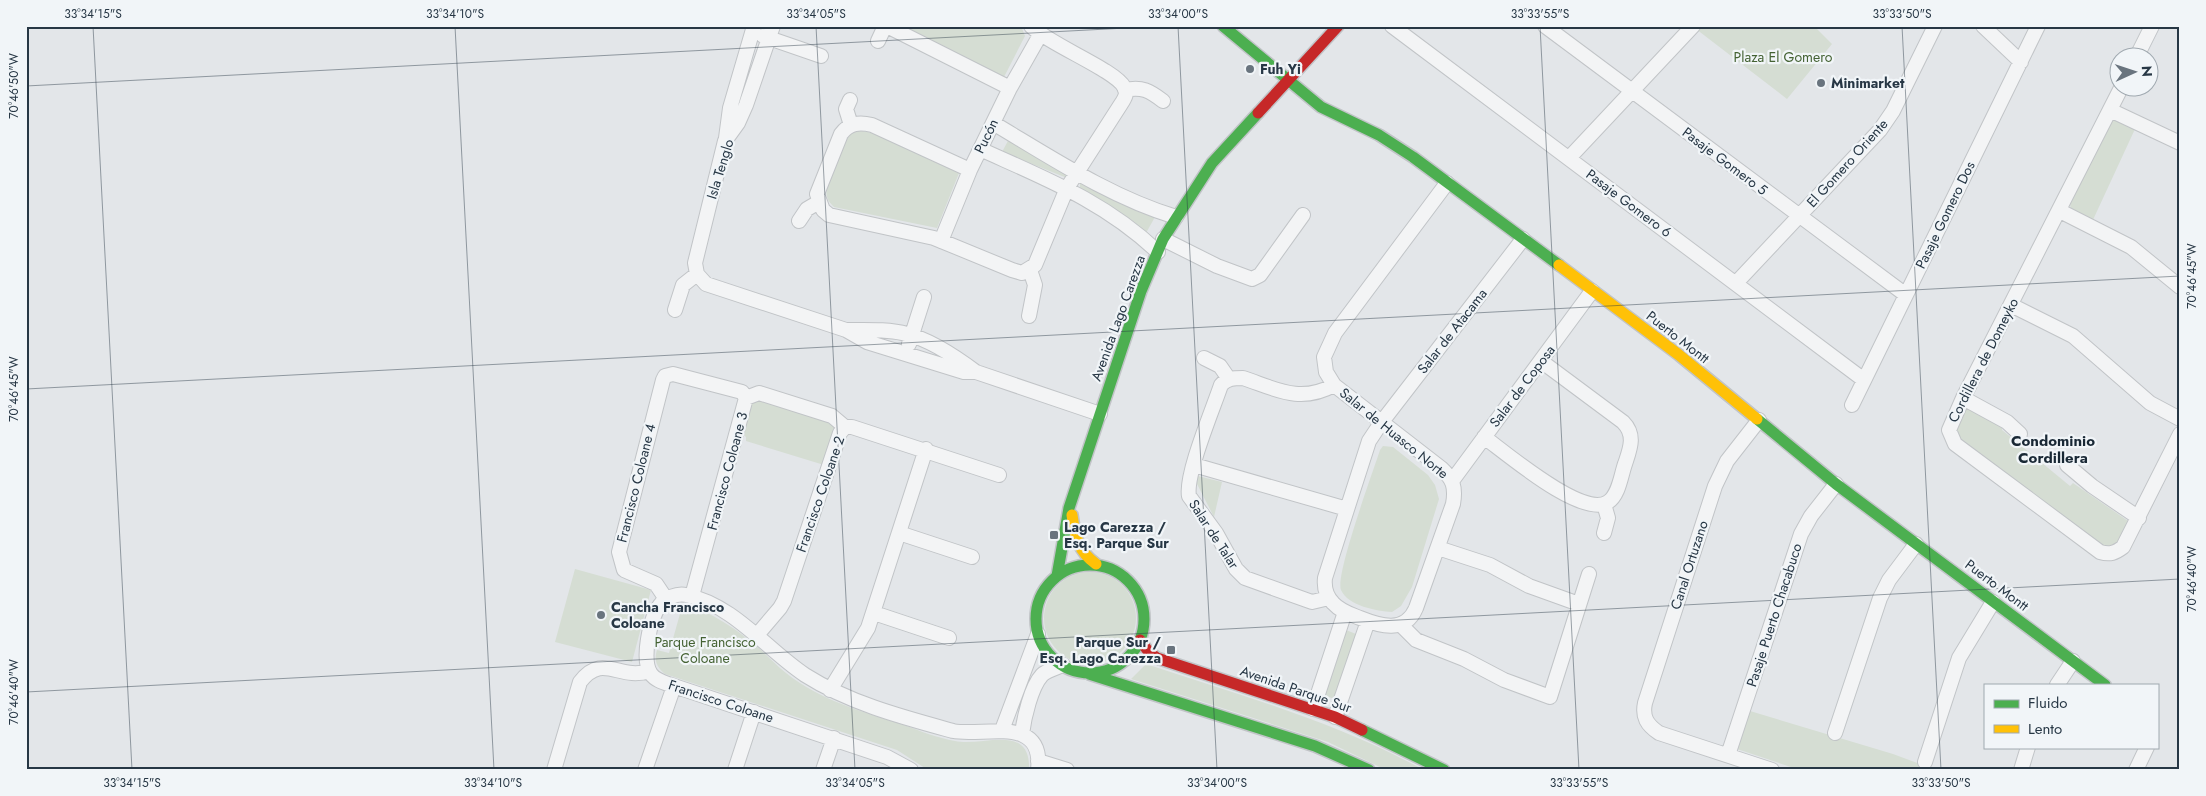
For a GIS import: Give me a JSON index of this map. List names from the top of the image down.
{
  "streets": {
    "street": [
      "Pucón",
      "Pasaje Gomero 5",
      "El Gomero Oriente",
      "Isla Tenglo",
      "Pasaje Gomero 6",
      "Pasaje Gomero Dos",
      "Avenida Lago Carezza",
      "Salar de Atacama",
      "Puerto Montt",
      "Cordillera de Domeyko",
      "Salar de Coposa",
      "Salar de Huasco Norte",
      "Francisco Coloane 3",
      "Francisco Coloane 4",
      "Francisco Coloane 2",
      "Salar de Talar",
      "Canal Ortuzano",
      "Pasaje Puerto Chacabuco",
      "Avenida Parque Sur",
      "Francisco Coloane"
    ]
  },
  "crossings": [
    ["Pasaje Gomero 5", "El Gomero Oriente"],
    ["Pasaje Gomero 5", "Pasaje Gomero Dos"],
    ["El Gomero Oriente", "Pasaje Gomero 6"],
    ["Pasaje Gomero 6", "Pasaje Gomero Dos"],
    ["Avenida Lago Carezza", "Puerto Montt"],
    ["Avenida Lago Carezza", "Avenida Parque Sur"],
    ["Salar de Atacama", "Puerto Montt"],
    ["Salar de Atacama", "Salar de Huasco Norte"],
    ["Salar de Atacama", "Salar de Talar"],
    ["Puerto Montt", "Salar de Coposa"],
    ["Puerto Montt", "Salar de Huasco Norte"],
    ["Puerto Montt", "Canal Ortuzano"],
    ["Puerto Montt", "Pasaje Puerto Chacabuco"],
    ["Salar de Coposa", "Salar de Huasco Norte"],
    ["Francisco Coloane 3", "Francisco Coloane 4"],
    ["Canal Ortuzano", "Pasaje Puerto Chacabuco"]
  ],
  "districts": ["Condominio Cordillera"],
  "parks": ["Plaza El Gomero", "Parque Francisco Coloane"],
  "places": {
    "other": ["Fuh Yi", "Minimarket", "Cancha Francisco Coloane"],
    "transit": ["Lago Carezza / Esq. Parque Sur", "Parque Sur / Esq. Lago Carezza"]
  },
  "legend": ["Fluido", "Lento"],
  "north": "right",
  "coordinates": [
    "33°34'15\"S",
    "33°34'10\"S",
    "33°34'05\"S",
    "33°34'00\"S",
    "33°33'55\"S",
    "33°33'50\"S",
    "70°46'50\"W",
    "70°46'45\"W",
    "70°46'40\"W"
  ]
}
